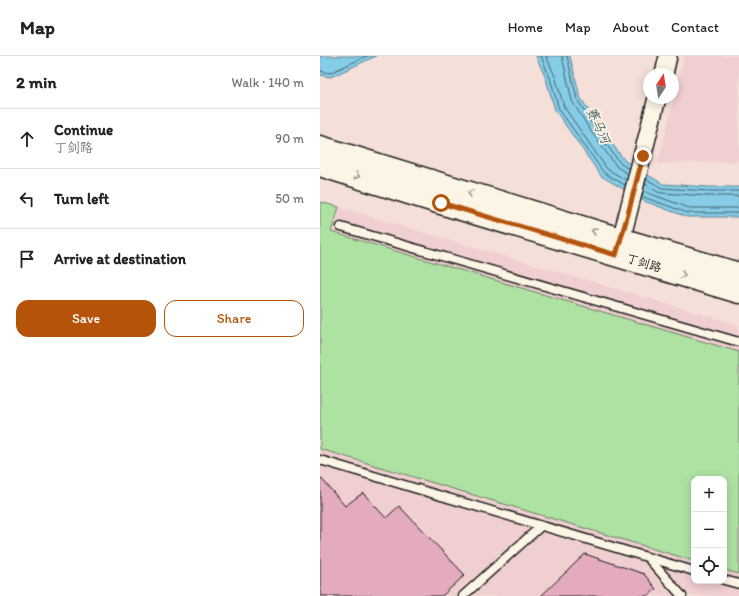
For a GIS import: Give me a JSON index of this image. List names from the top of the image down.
{
  "streets": {
    "main road": ["丁剑路"]
  },
  "water": ["赛马河"],
  "north": "top",
  "page": {
    "header": "Map",
    "nav": [
      "Home",
      "Map",
      "About",
      "Contact"
    ],
    "heading": ["2 min", "Walk · 140 m"],
    "list": [
      ["Continue", "丁剑路", "90 m"],
      ["Turn left", "50 m"],
      "Arrive at destination"
    ],
    "buttons": ["Save", "Share"],
    "map_buttons": ["+", "−"]
  }
}
